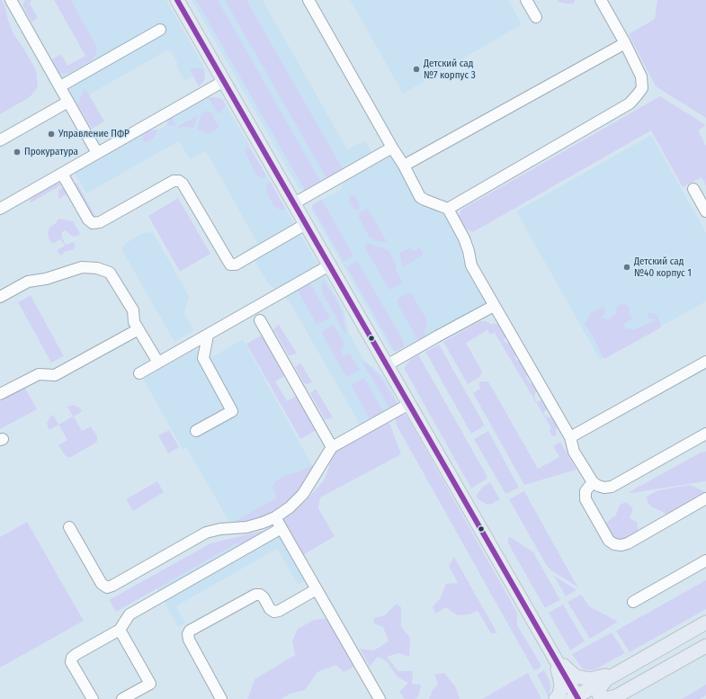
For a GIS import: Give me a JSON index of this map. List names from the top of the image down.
{
  "places": [
    "Детский сад №7 корпус 3",
    "Управление ПФР",
    "Прокуратура",
    "Детский сад №40 корпус 1"
  ]
}
